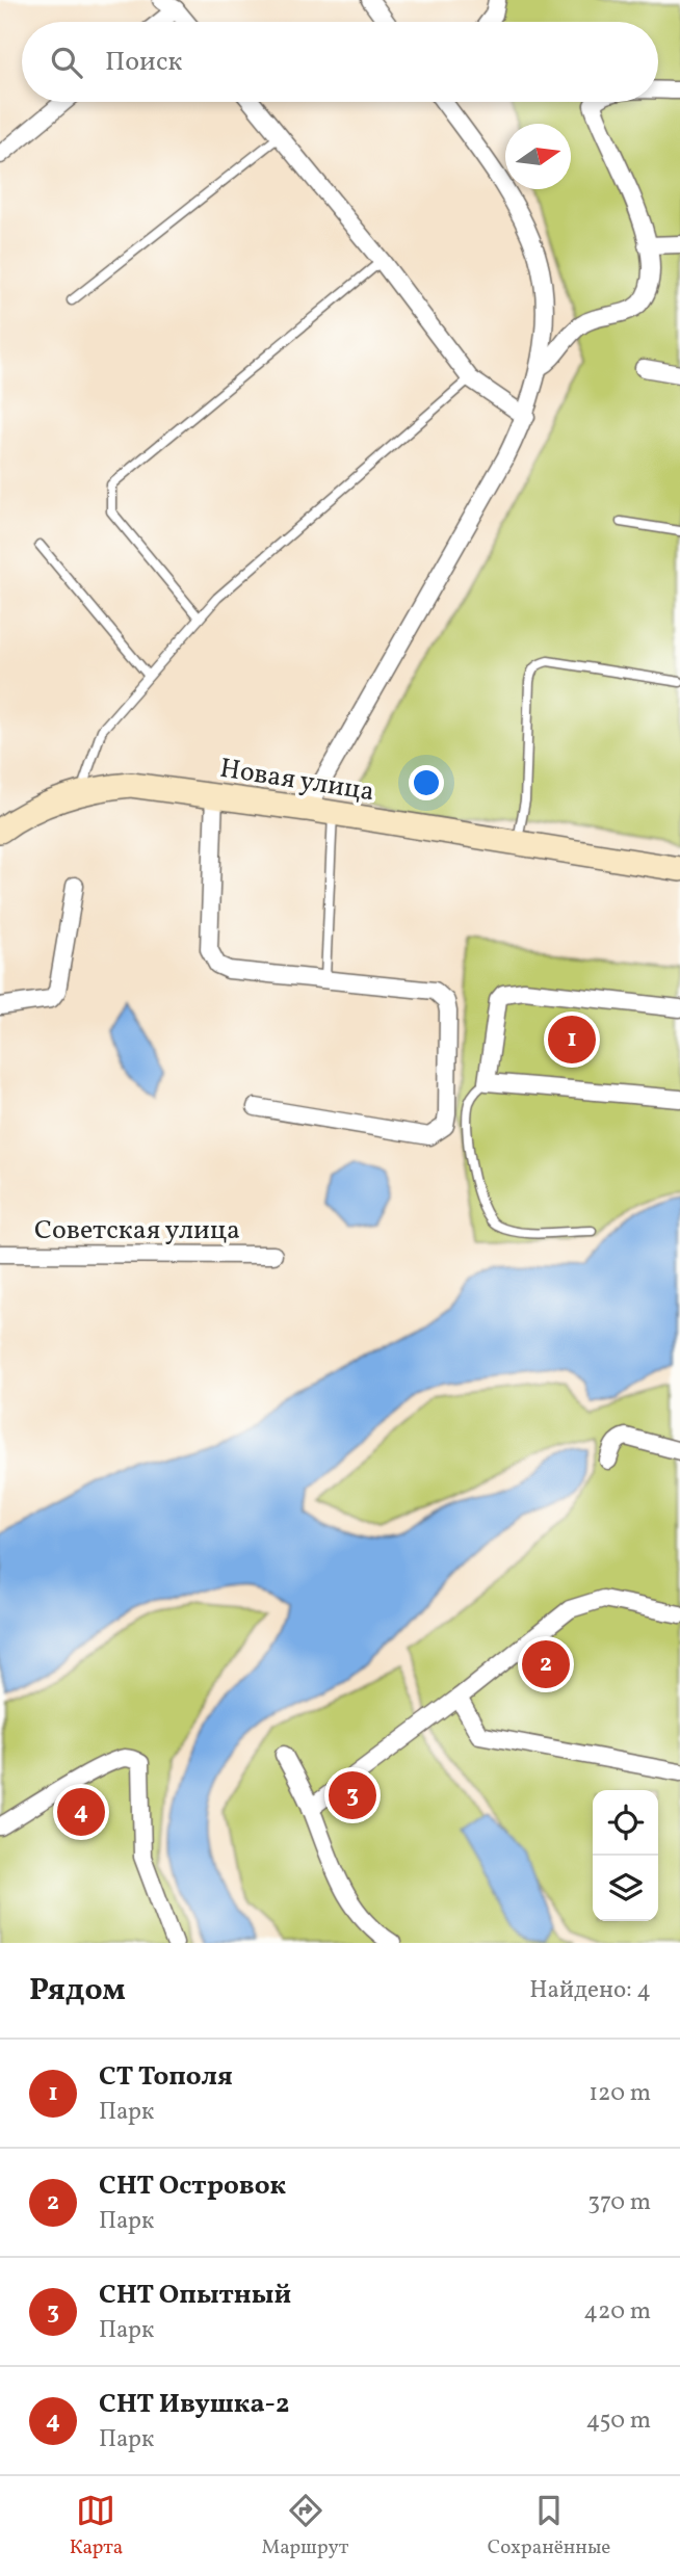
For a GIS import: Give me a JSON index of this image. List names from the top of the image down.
{
  "streets": {
    "street": ["Новая улица", "Советская улица"]
  },
  "north": "right",
  "page": {
    "search": "Поиск",
    "pins": [
      "1",
      "2",
      "3",
      "4"
    ],
    "heading": ["Рядом", "Найдено: 4"],
    "list": [
      {
        "mark": "1",
        "name": "СТ Тополя",
        "note": "Парк",
        "value": "120 m"
      },
      {
        "mark": "2",
        "name": "СНТ Островок",
        "note": "Парк",
        "value": "370 m"
      },
      {
        "mark": "3",
        "name": "СНТ Опытный",
        "note": "Парк",
        "value": "420 m"
      },
      {
        "mark": "4",
        "name": "СНТ Ивушка-2",
        "note": "Парк",
        "value": "450 m"
      }
    ],
    "nav": ["Карта", "Маршрут", "Сохранённые"]
  }
}
